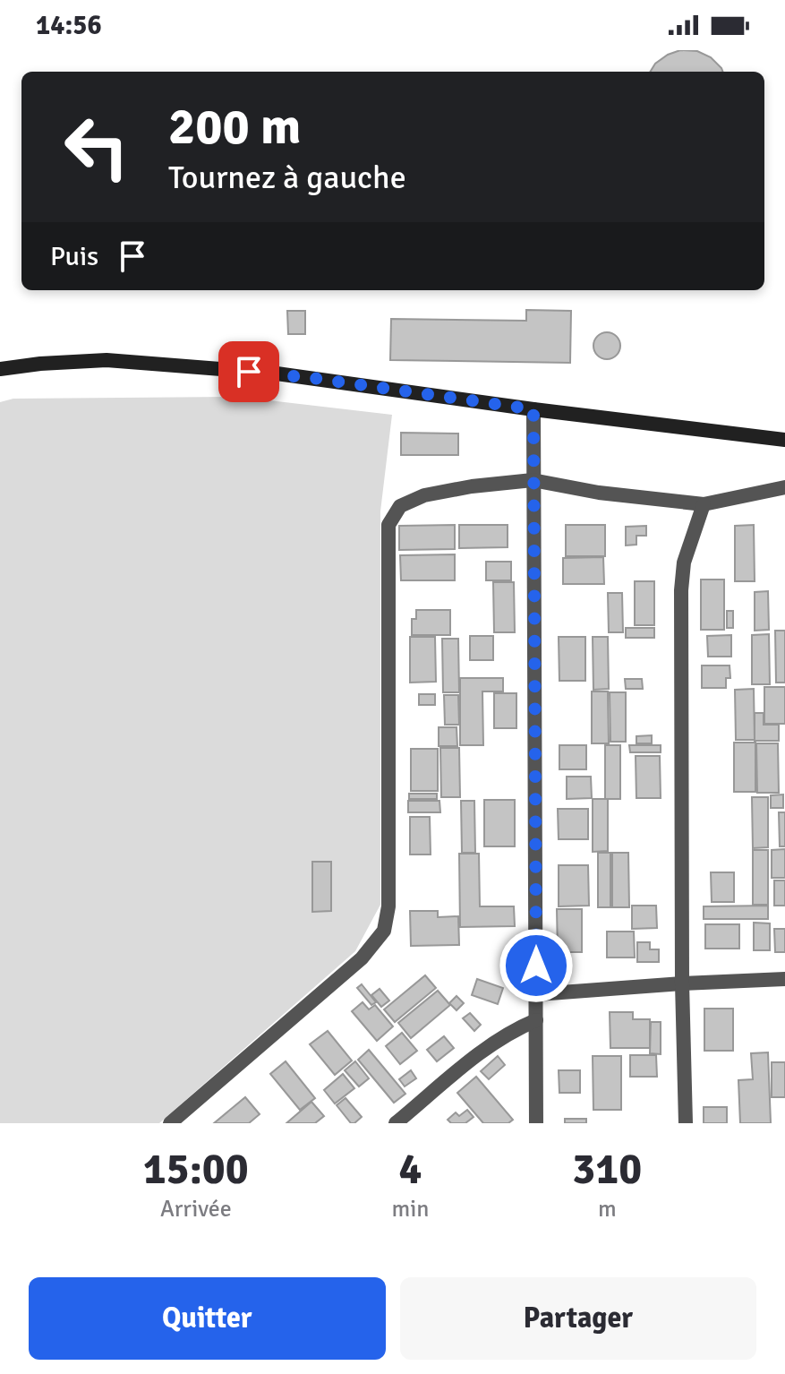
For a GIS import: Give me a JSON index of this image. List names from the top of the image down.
{
  "page": {
    "status": "14:56",
    "turn": ["200 m", "Tournez à gauche"],
    "then": "Puis",
    "eta": [
      "15:00",
      "Arrivée",
      "4",
      "min",
      "310",
      "m"
    ],
    "buttons": ["Quitter", "Partager"]
  }
}
